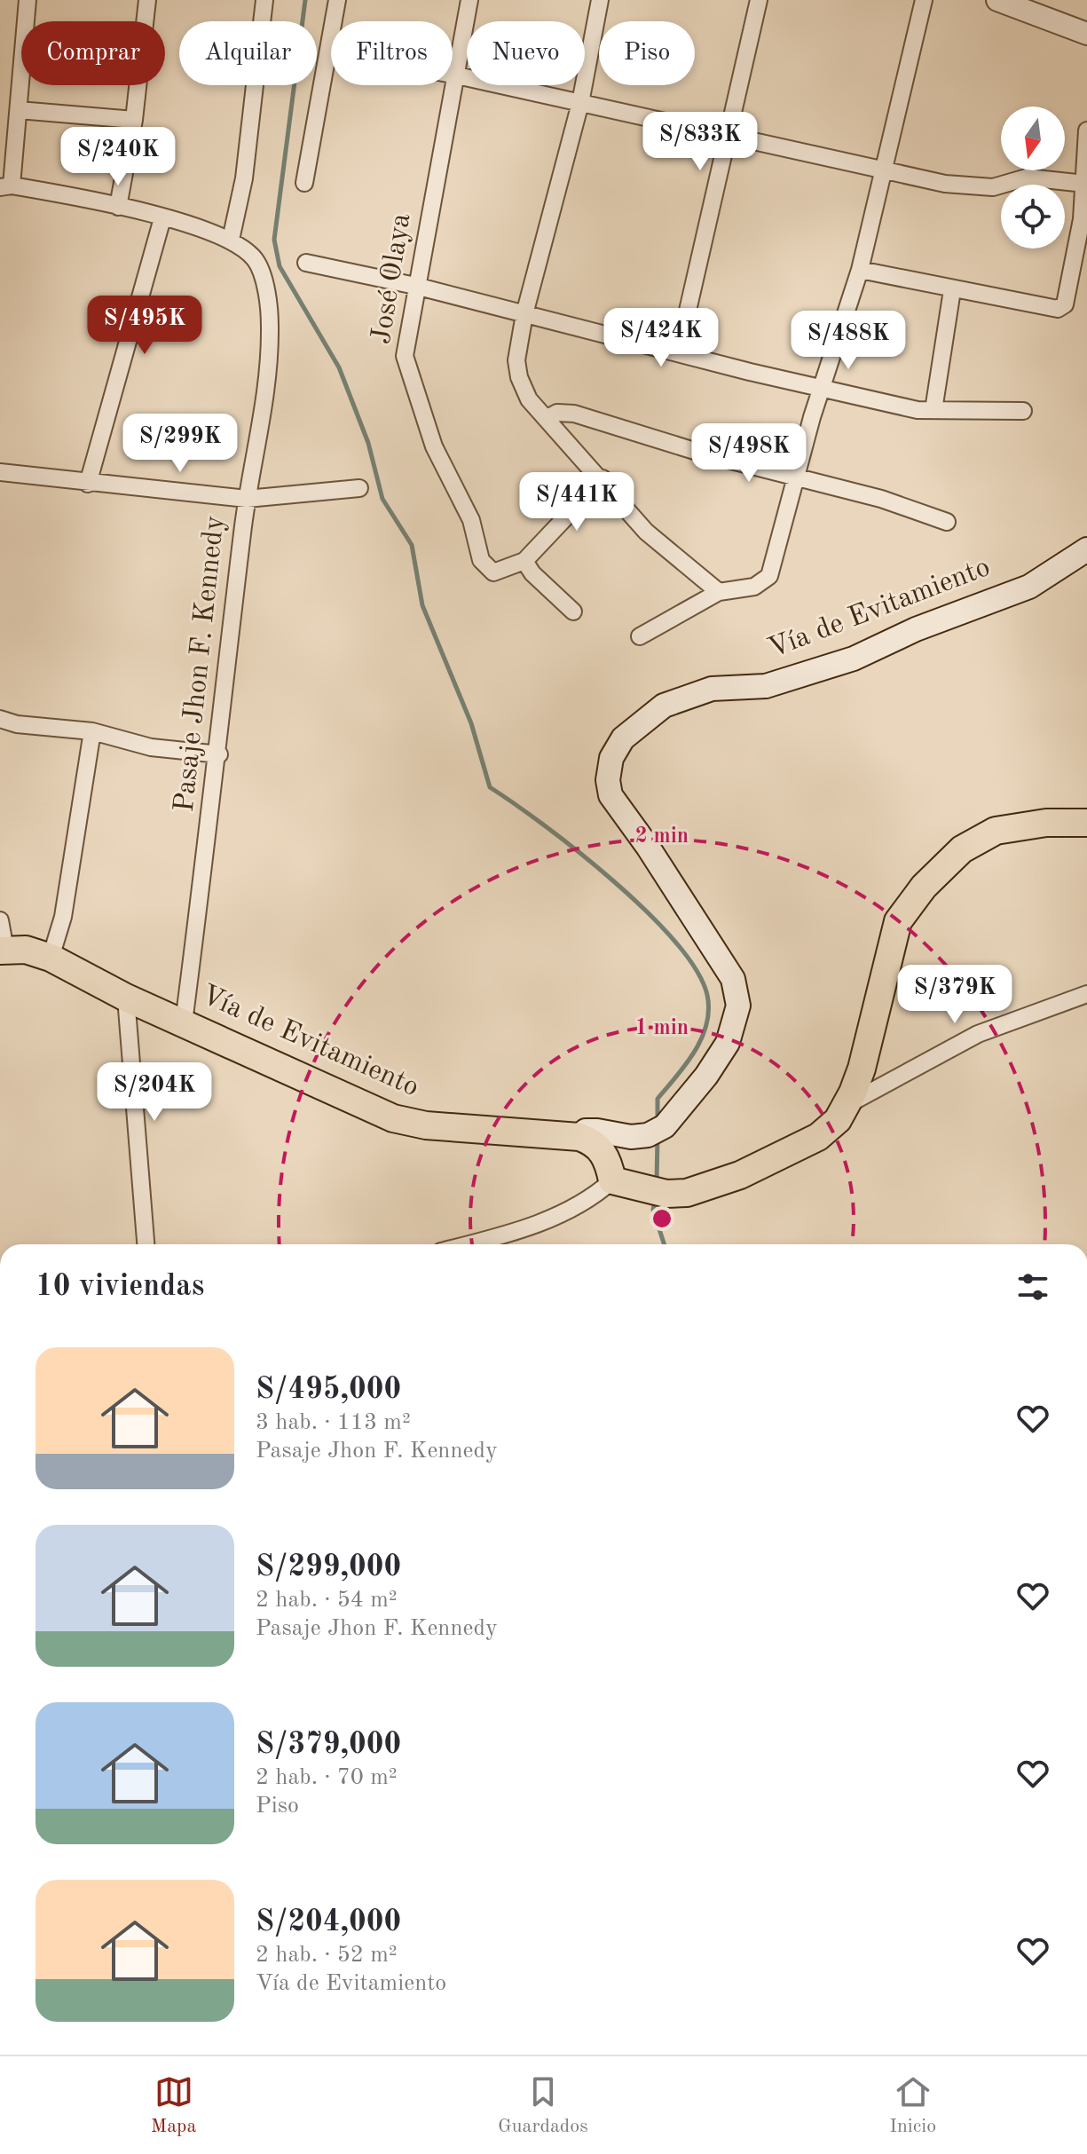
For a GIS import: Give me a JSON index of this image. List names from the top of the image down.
{
  "streets": {
    "main road": ["Vía de Evitamiento"],
    "street": ["José Olaya", "Pasaje Jhon F. Kennedy"]
  },
  "crossings": [
    ["Vía de Evitamiento", "Pasaje Jhon F. Kennedy"]
  ],
  "north": "bottom",
  "page": {
    "chip": [
      "Comprar",
      "Alquilar",
      "Filtros",
      "Nuevo",
      "Piso"
    ],
    "price": [
      "S/833K",
      "S/240K",
      "S/495K",
      "S/424K",
      "S/488K",
      "S/299K",
      "S/498K",
      "S/441K",
      "S/379K",
      "S/204K"
    ],
    "heading": "10 viviendas",
    "list": [
      {
        "name": "S/495,000",
        "note": "3 hab. · 113 m² · Pasaje Jhon F. Kennedy"
      },
      {
        "name": "S/299,000",
        "note": "2 hab. · 54 m² · Pasaje Jhon F. Kennedy"
      },
      {
        "name": "S/379,000",
        "note": "2 hab. · 70 m² · Piso"
      },
      {
        "name": "S/204,000",
        "note": "2 hab. · 52 m² · Vía de Evitamiento"
      }
    ],
    "tabs": ["Mapa", "Guardados", "Inicio"]
  },
  "rings": ["2 min", "1 min"]
}
